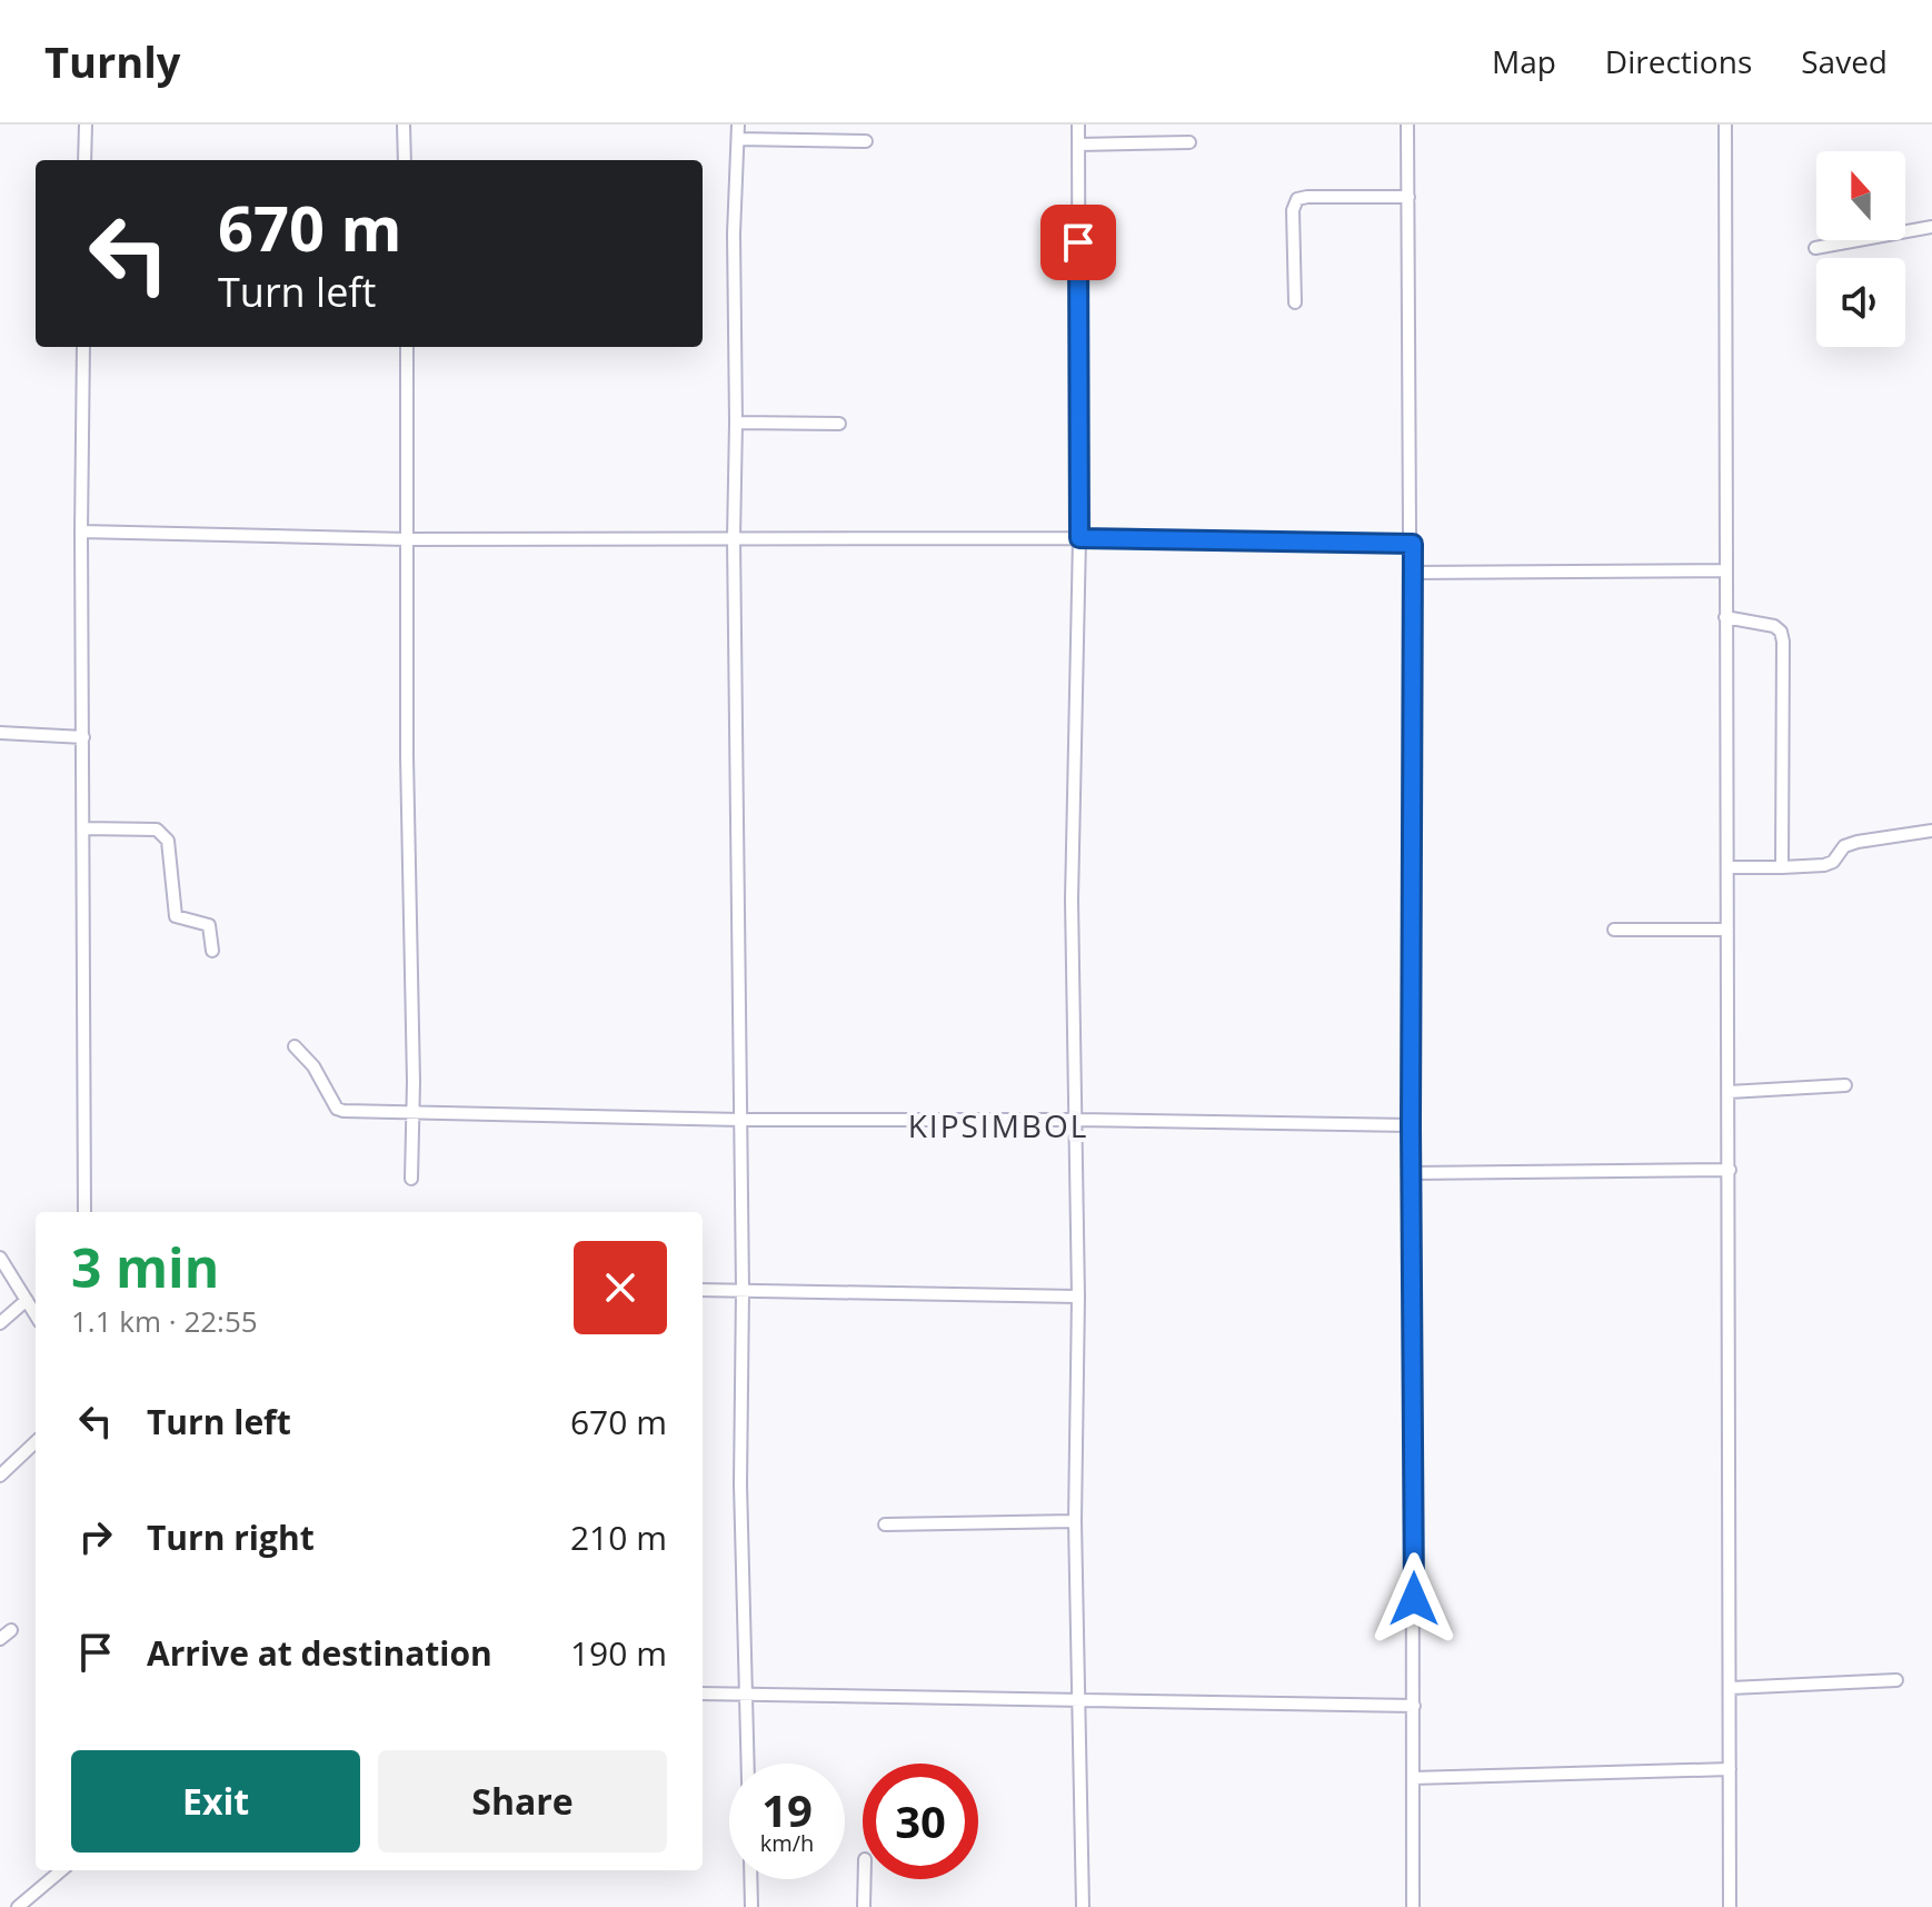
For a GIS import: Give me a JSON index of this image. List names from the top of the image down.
{
  "districts": ["KIPSIMBOL"],
  "north": "top",
  "page": {
    "header": "Turnly",
    "nav": ["Map", "Directions", "Saved"],
    "turn": ["670 m", "Turn left"],
    "heading": ["3 min", "1.1 km · 22:55"],
    "list": [
      {
        "name": "Turn left",
        "value": "670 m"
      },
      {
        "name": "Turn right",
        "value": "210 m"
      },
      {
        "name": "Arrive at destination",
        "value": "190 m"
      }
    ],
    "buttons": ["Exit", "Share"],
    "speed": "19 km/h",
    "limit": "30"
  }
}
